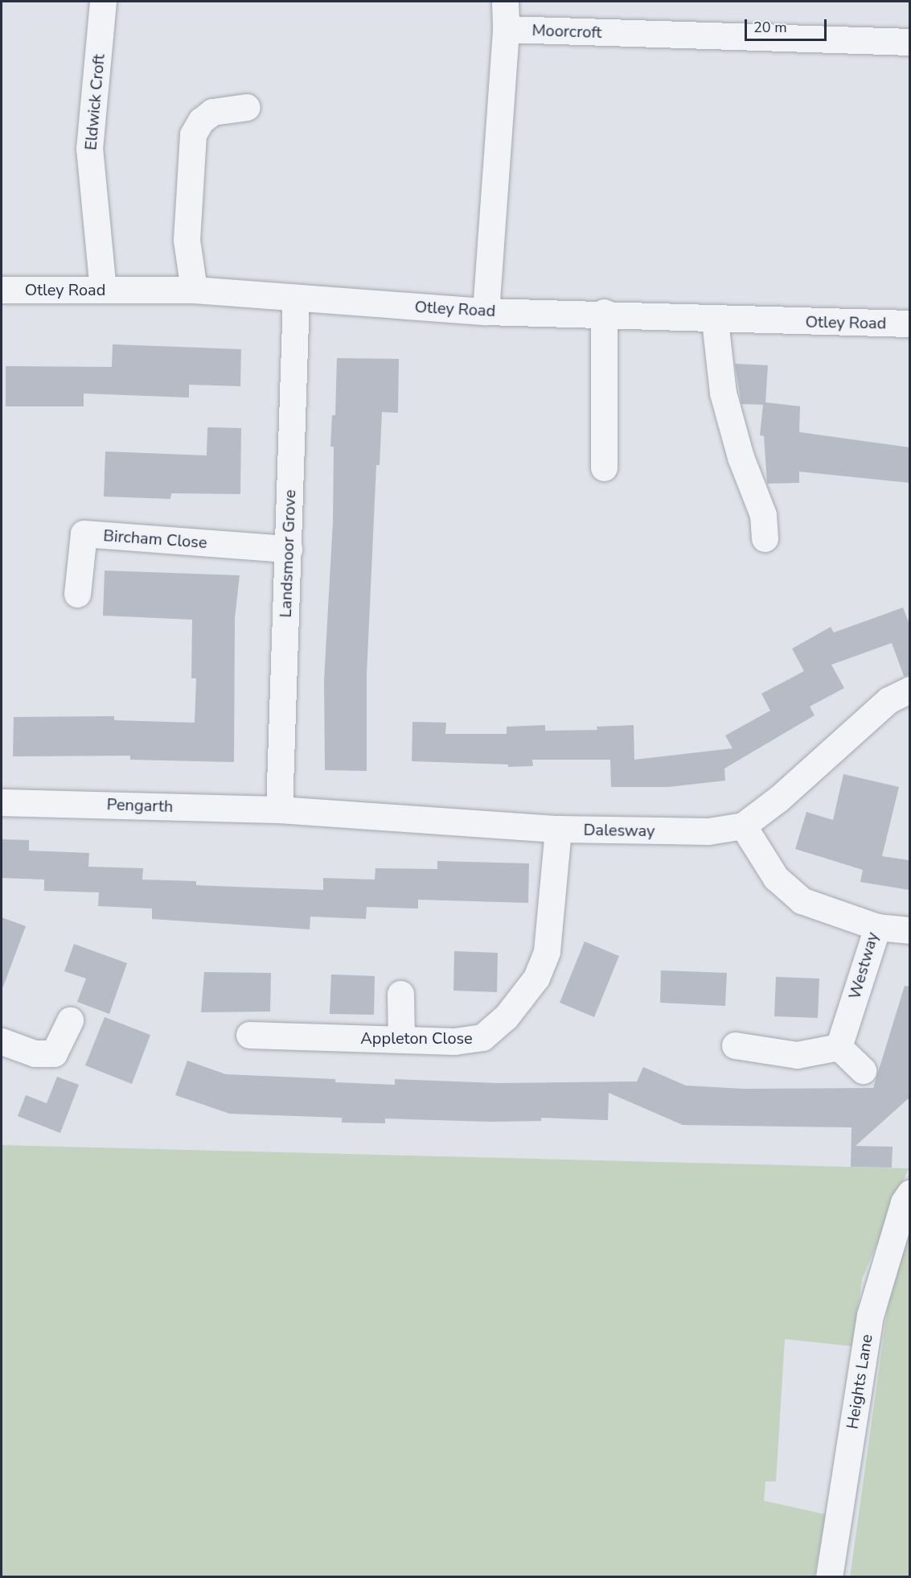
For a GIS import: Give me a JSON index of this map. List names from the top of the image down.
{
  "streets": {
    "street": [
      "Moorcroft",
      "Eldwick Croft",
      "Otley Road",
      "Bircham Close",
      "Landsmoor Grove",
      "Pengarth",
      "Dalesway",
      "Westway",
      "Appleton Close",
      "Heights Lane"
    ]
  },
  "crossings": [
    ["Eldwick Croft", "Otley Road"],
    ["Otley Road", "Landsmoor Grove"],
    ["Bircham Close", "Landsmoor Grove"],
    ["Landsmoor Grove", "Pengarth"],
    ["Landsmoor Grove", "Dalesway"],
    ["Pengarth", "Dalesway"],
    ["Dalesway", "Westway"],
    ["Dalesway", "Appleton Close"]
  ],
  "scale_bar": "20 m"
}
